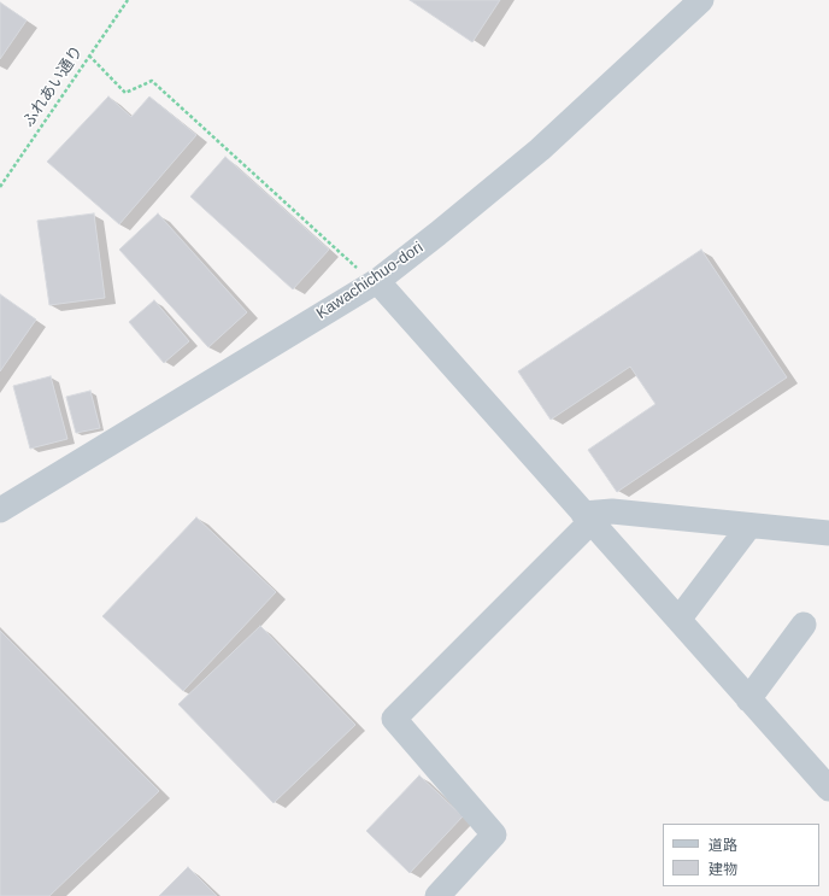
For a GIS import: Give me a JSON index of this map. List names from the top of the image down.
{
  "streets": {
    "street": ["Kawachichuo-dori"],
    "path": ["ふれあい通り"]
  },
  "legend": ["道路", "建物"]
}
